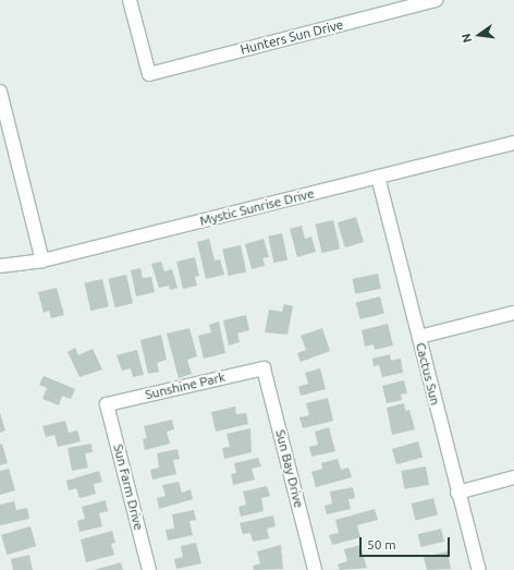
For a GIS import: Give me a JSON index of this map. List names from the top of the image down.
{
  "streets": {
    "street": [
      "Hunters Sun Drive",
      "Mystic Sunrise Drive",
      "Cactus Sun",
      "Sunshine Park",
      "Sun Bay Drive",
      "Sun Farm Drive"
    ]
  },
  "crossings": [
    ["Mystic Sunrise Drive", "Cactus Sun"],
    ["Sunshine Park", "Sun Bay Drive"],
    ["Sunshine Park", "Sun Farm Drive"]
  ],
  "scale_bar": "50 m",
  "north": "left"
}
